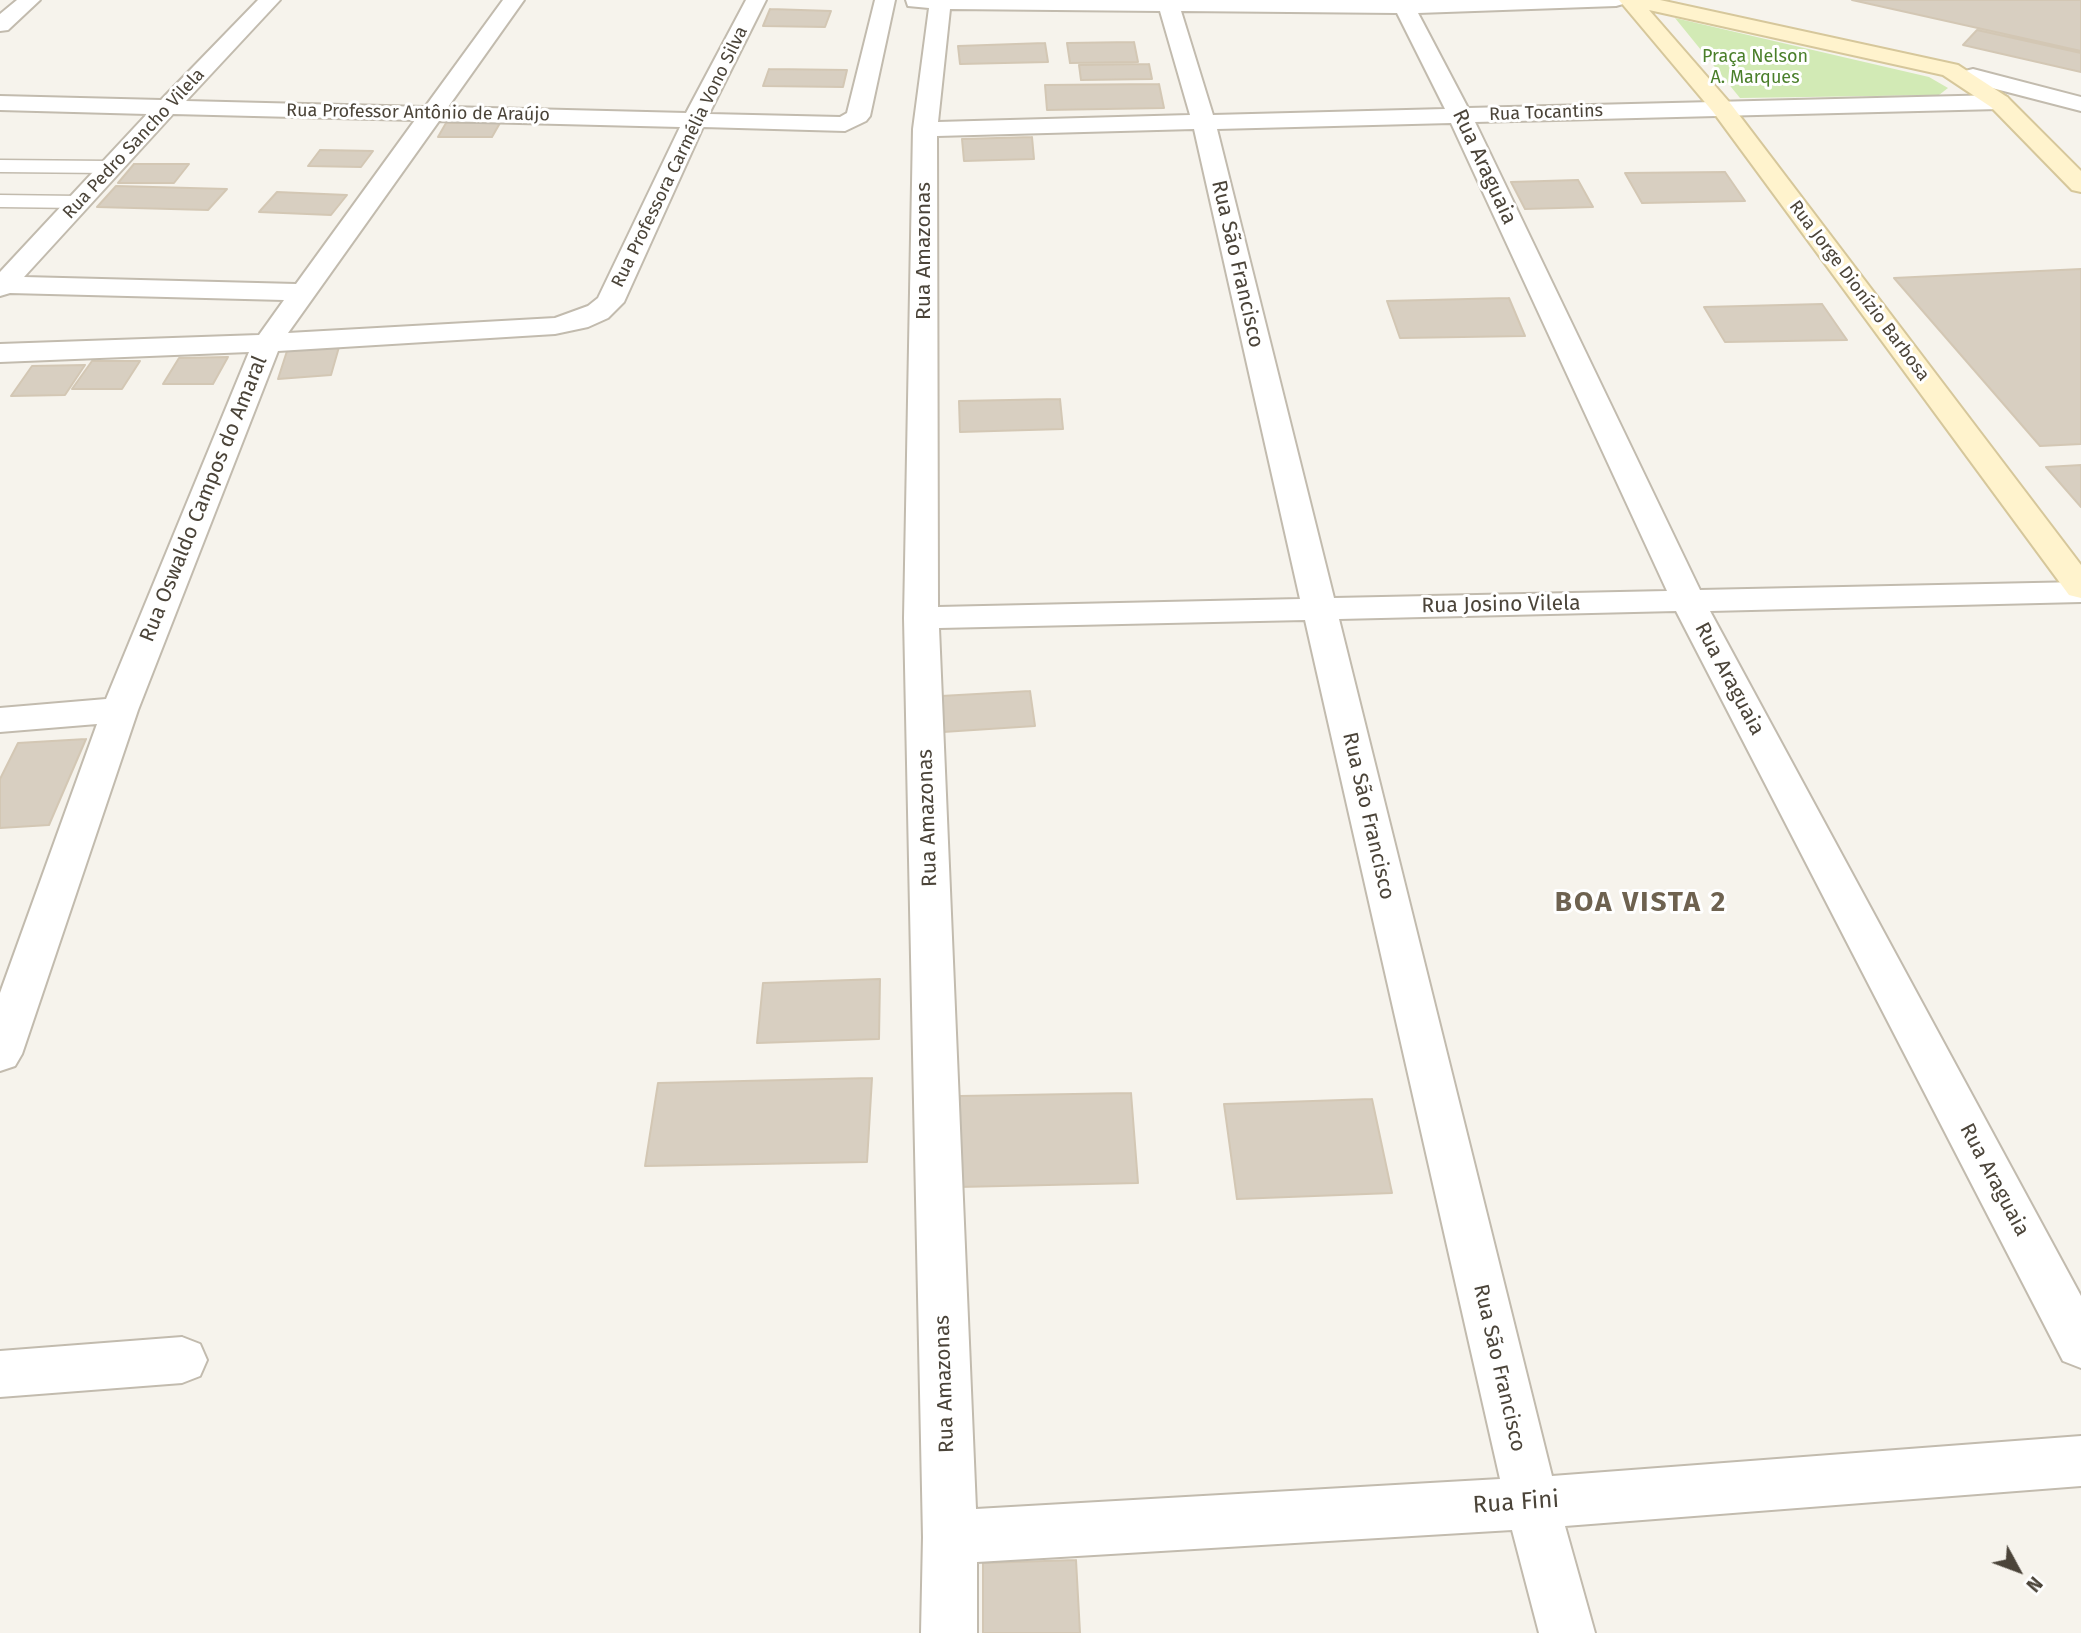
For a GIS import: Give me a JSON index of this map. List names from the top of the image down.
{
  "streets": {
    "main road": ["Rua Jorge Dionízio Barbosa"],
    "street": [
      "Rua Professor Antônio de Araújo",
      "Rua Tocantins",
      "Rua Pedro Sancho Vilela",
      "Rua Professora Carmélia Vono Silva",
      "Rua Araguaia",
      "Rua Amazonas",
      "Rua São Francisco",
      "Rua Oswaldo Campos do Amaral",
      "Rua Josino Vilela",
      "Rua Fini"
    ]
  },
  "crossings": [
    ["Rua Professor Antônio de Araújo", "Rua Pedro Sancho Vilela"],
    ["Rua Professor Antônio de Araújo", "Rua Professora Carmélia Vono Silva"],
    ["Rua Professor Antônio de Araújo", "Rua Oswaldo Campos do Amaral"],
    ["Rua Tocantins", "Rua Araguaia"],
    ["Rua Tocantins", "Rua Amazonas"],
    ["Rua Tocantins", "Rua São Francisco"],
    ["Rua Tocantins", "Rua Jorge Dionízio Barbosa"],
    ["Rua Professora Carmélia Vono Silva", "Rua Oswaldo Campos do Amaral"],
    ["Rua Araguaia", "Rua Josino Vilela"],
    ["Rua Amazonas", "Rua Josino Vilela"],
    ["Rua Amazonas", "Rua Fini"],
    ["Rua São Francisco", "Rua Josino Vilela"],
    ["Rua São Francisco", "Rua Fini"],
    ["Rua Jorge Dionízio Barbosa", "Rua Josino Vilela"]
  ],
  "districts": ["BOA VISTA 2"],
  "parks": ["Praça Nelson A. Marques"],
  "north": "bottom right"
}
